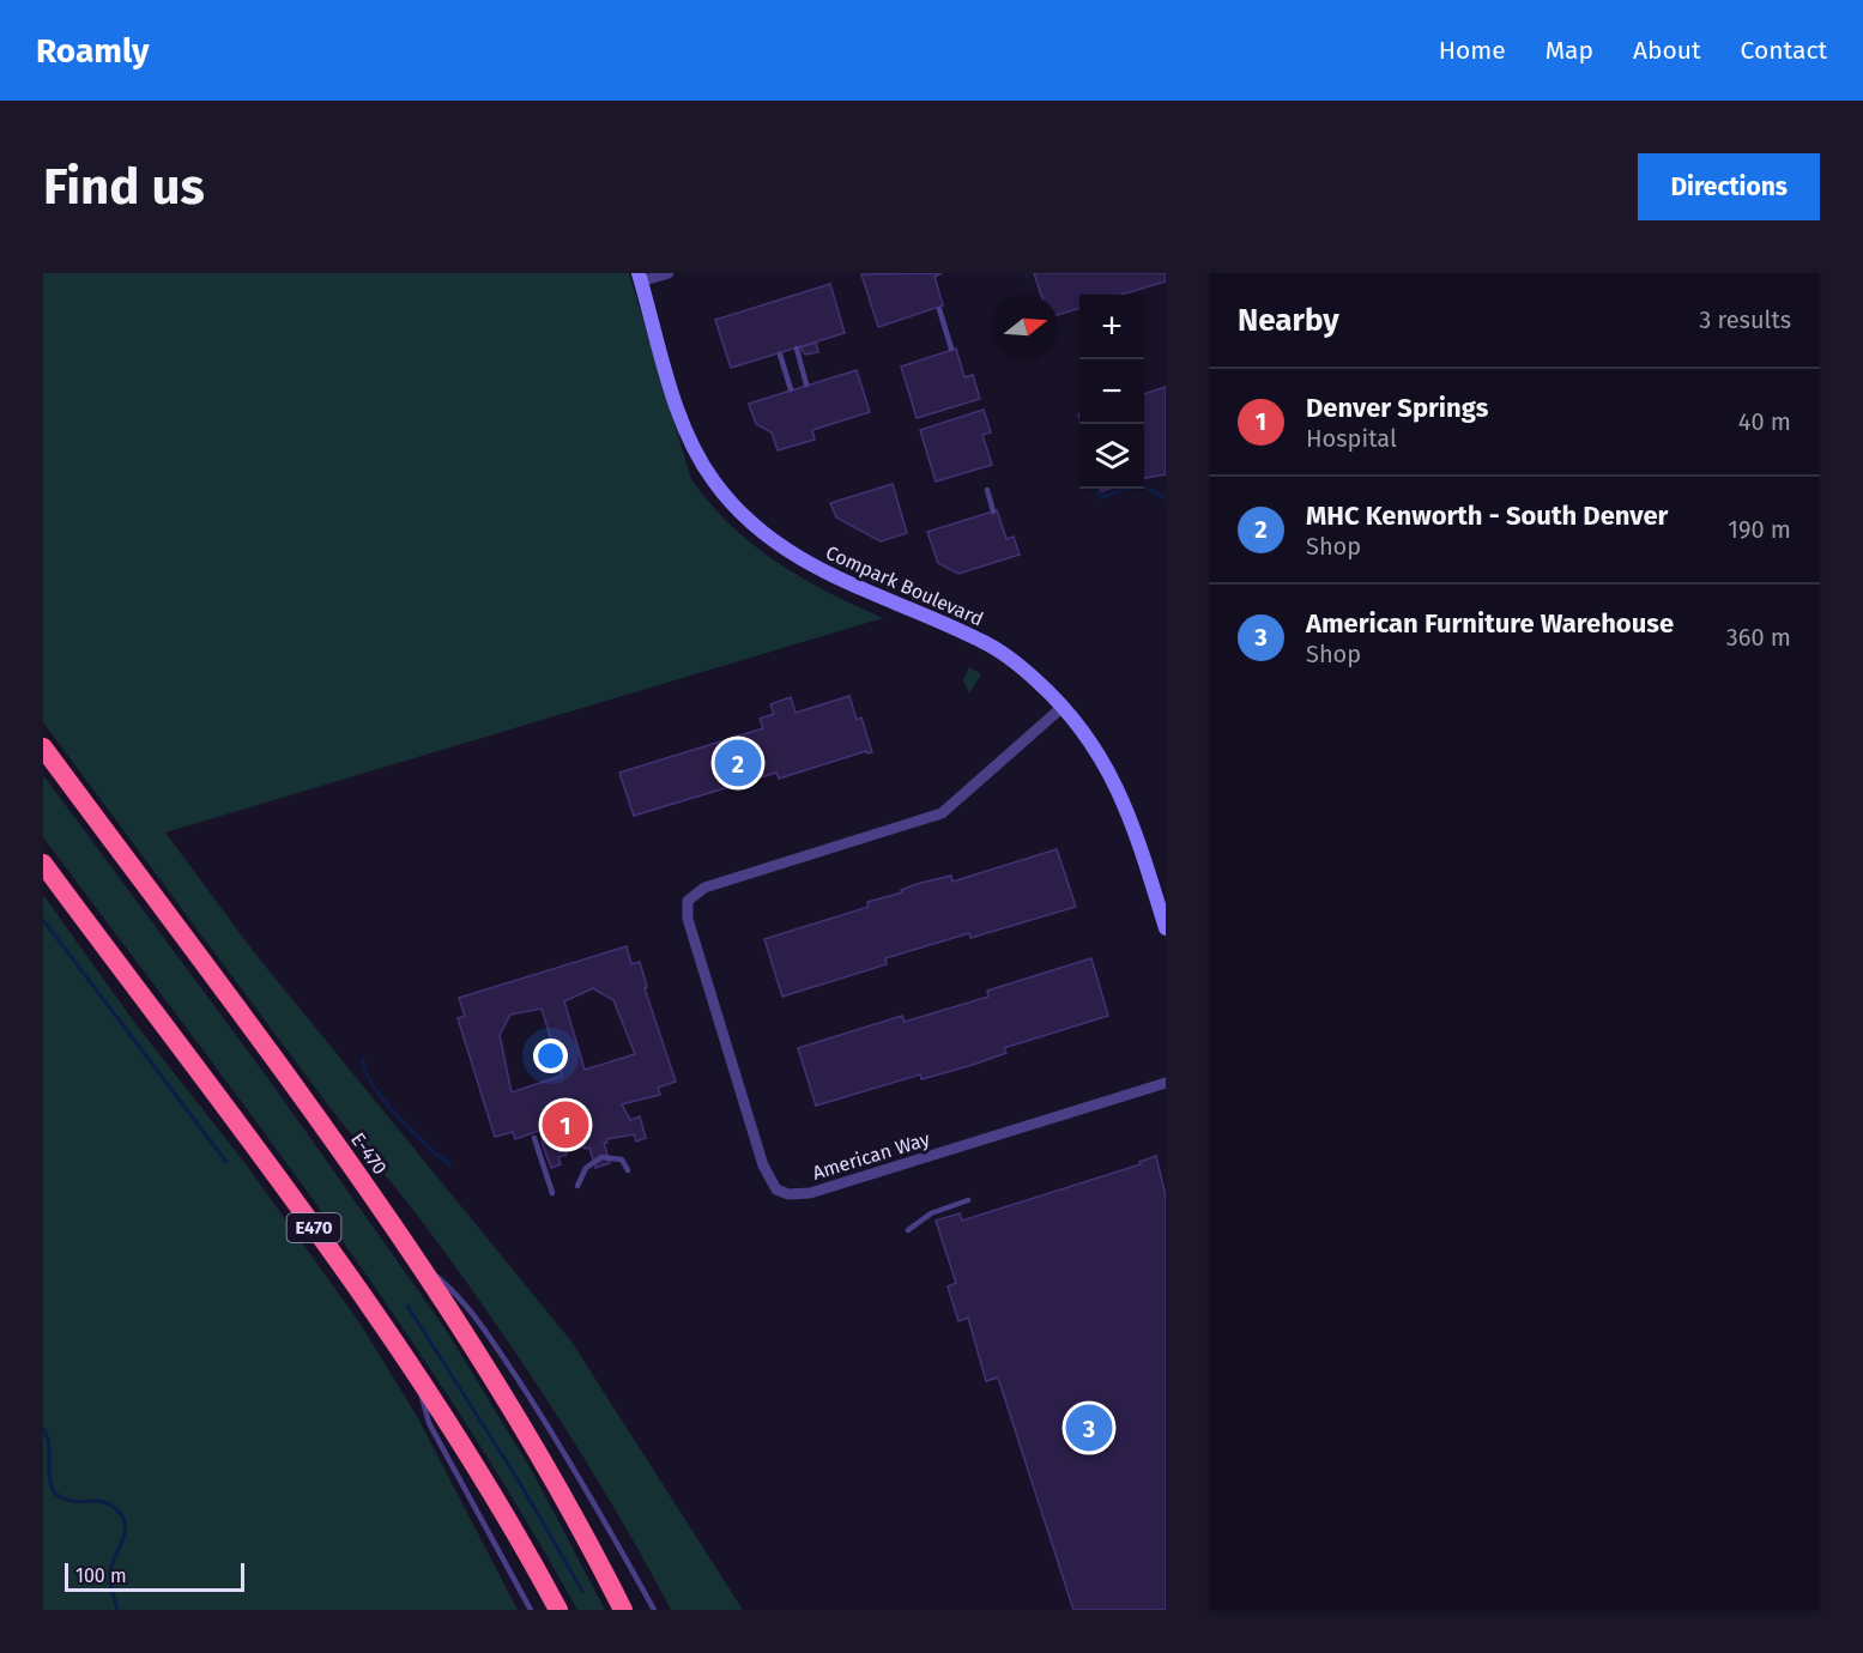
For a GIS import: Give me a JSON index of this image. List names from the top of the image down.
{
  "streets": {
    "highway": ["E-470", "E470"],
    "street": ["Compark Boulevard", "American Way"]
  },
  "crossings": [
    ["Compark Boulevard", "American Way"]
  ],
  "scale_bar": "100 m",
  "north": "right",
  "page": {
    "header": "Roamly",
    "nav": [
      "Home",
      "Map",
      "About",
      "Contact"
    ],
    "buttons": "Directions",
    "title": "Find us",
    "heading": ["Nearby", "3 results"],
    "map_buttons": ["+", "−"],
    "list": [
      {
        "mark": "1",
        "name": "Denver Springs",
        "note": "Hospital",
        "value": "40 m"
      },
      {
        "mark": "2",
        "name": "MHC Kenworth - South Denver",
        "note": "Shop",
        "value": "190 m"
      },
      {
        "mark": "3",
        "name": "American Furniture Warehouse",
        "note": "Shop",
        "value": "360 m"
      }
    ],
    "pins": ["2", "1", "3"],
    "scale": "100 m"
  }
}
